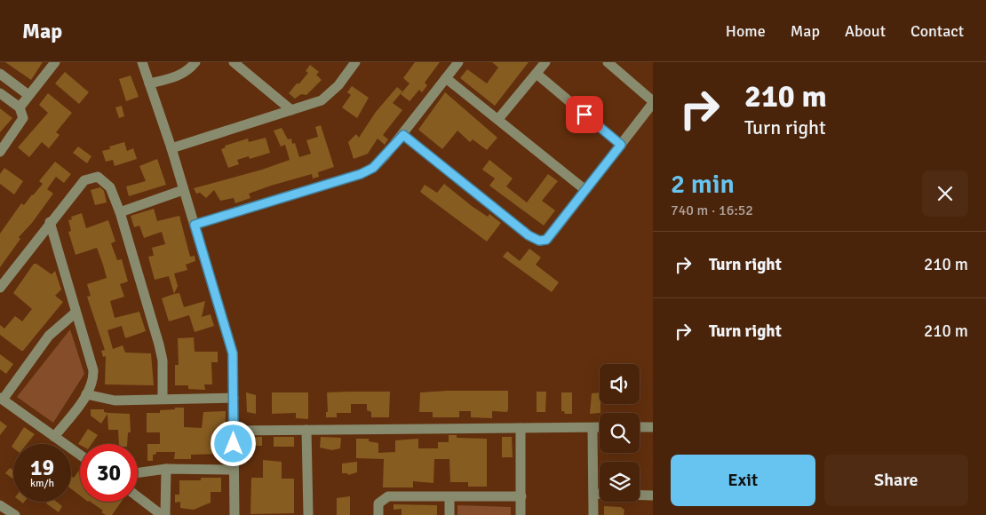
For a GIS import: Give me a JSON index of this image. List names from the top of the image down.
{
  "page": {
    "header": "Map",
    "nav": [
      "Home",
      "Map",
      "About",
      "Contact"
    ],
    "turn": ["210 m", "Turn right"],
    "heading": ["2 min", "740 m · 16:52"],
    "list": [
      {
        "name": "Turn right",
        "value": "210 m"
      },
      {
        "name": "Turn right",
        "value": "210 m"
      }
    ],
    "speed": "19 km/h",
    "limit": "30",
    "buttons": ["Exit", "Share"]
  }
}
